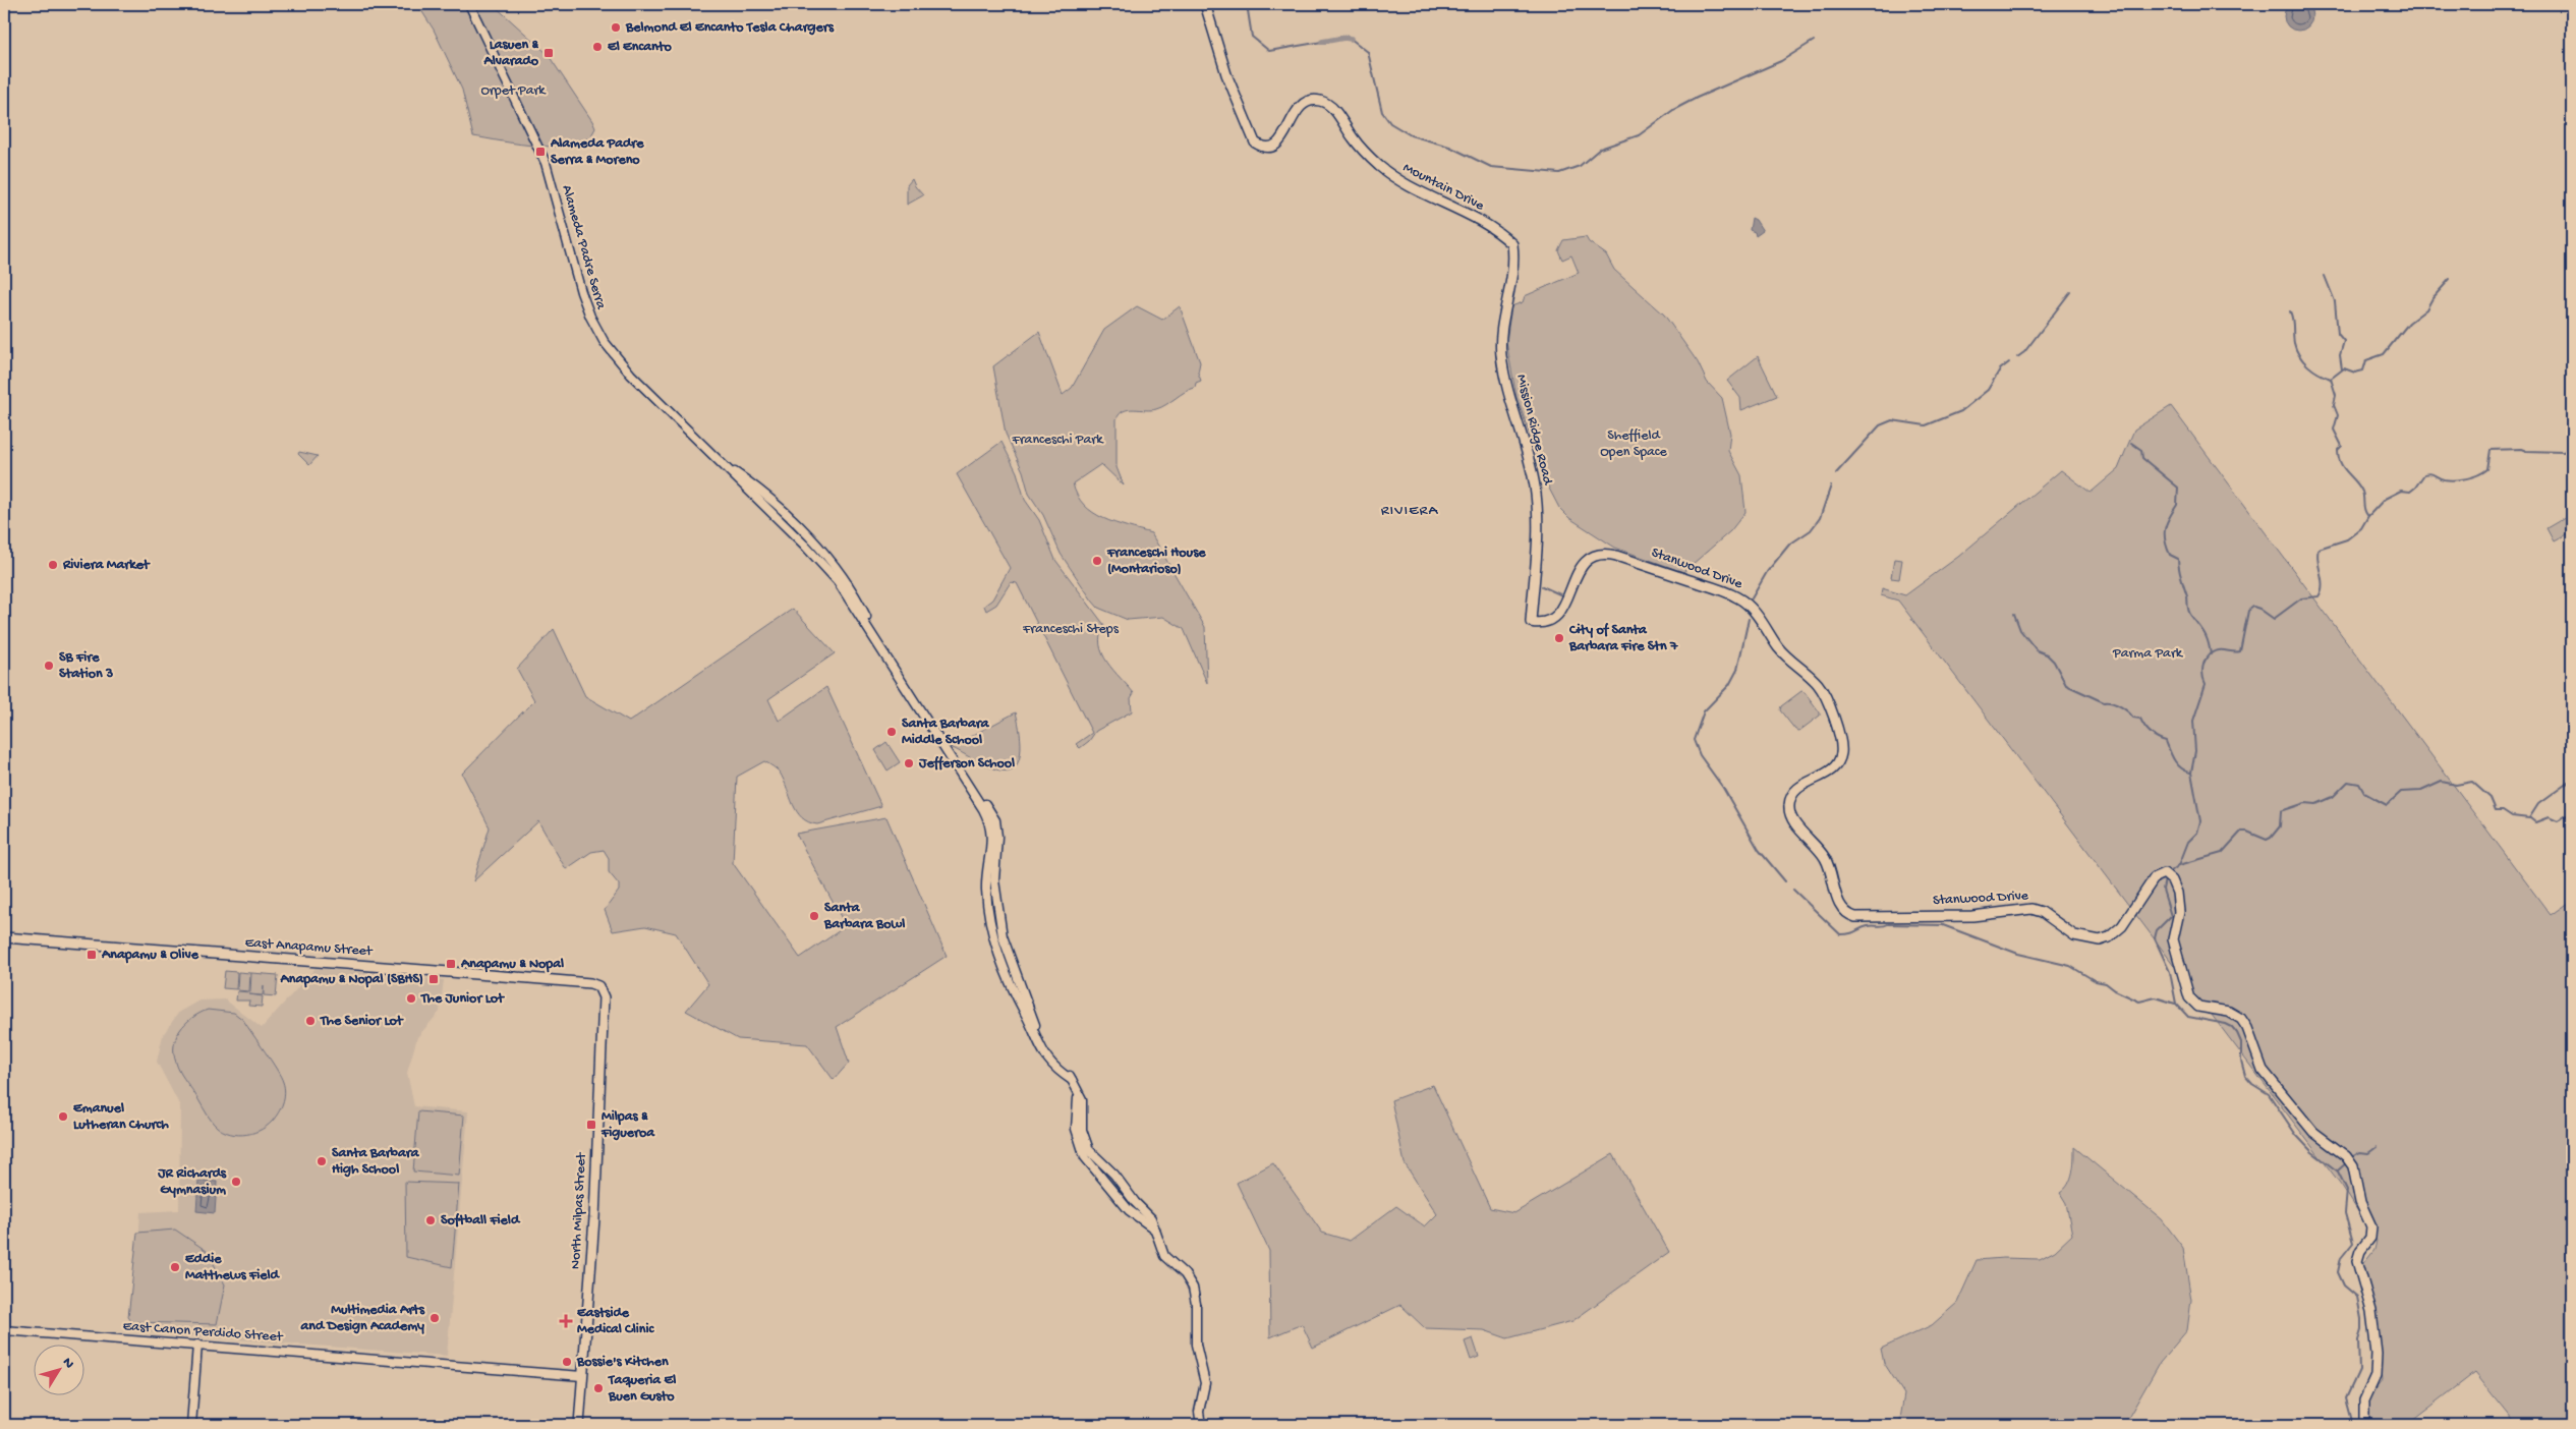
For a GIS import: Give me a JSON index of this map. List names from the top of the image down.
{
  "streets": {
    "main road": [
      "Mountain Drive",
      "Mission Ridge Road",
      "Stanwood Drive",
      "East Anapamu Street",
      "North Milpas Street"
    ],
    "street": ["Alameda Padre Serra", "East Canon Perdido Street"]
  },
  "crossings": [
    ["Mountain Drive", "Mission Ridge Road"],
    ["Mission Ridge Road", "Stanwood Drive"],
    ["East Anapamu Street", "North Milpas Street"],
    ["North Milpas Street", "East Canon Perdido Street"]
  ],
  "districts": ["RIVIERA"],
  "parks": [
    "Orpet Park",
    "Sheffield Open Space",
    "Franceschi Park",
    "Franceschi Steps",
    "Parma Park"
  ],
  "places": {
    "other": [
      "Belmond El Encanto Tesla Chargers",
      "El Encanto",
      "Franceschi House (Montarioso)",
      "Riviera Market",
      "City of Santa Barbara Fire Stn 7",
      "SB Fire Station 3",
      "Santa Barbara Middle School",
      "Jefferson School",
      "Santa Barbara Bowl",
      "The Junior Lot",
      "The Senior Lot",
      "Emanuel Lutheran Church",
      "Santa Barbara High School",
      "JR Richards Gymnasium",
      "Softball Field",
      "Eddie Matthews Field",
      "Multimedia Arts and Design Academy",
      "Bossie's Kitchen",
      "Taqueria El Buen Gusto"
    ],
    "transit": [
      "Lasuen & Alvarado",
      "Alameda Padre Serra & Moreno",
      "Anapamu & Olive",
      "Anapamu & Nopal",
      "Anapamu & Nopal (SBHS)",
      "Milpas & Figueroa"
    ],
    "health": ["Eastside Medical Clinic"]
  },
  "north": "top right"
}
